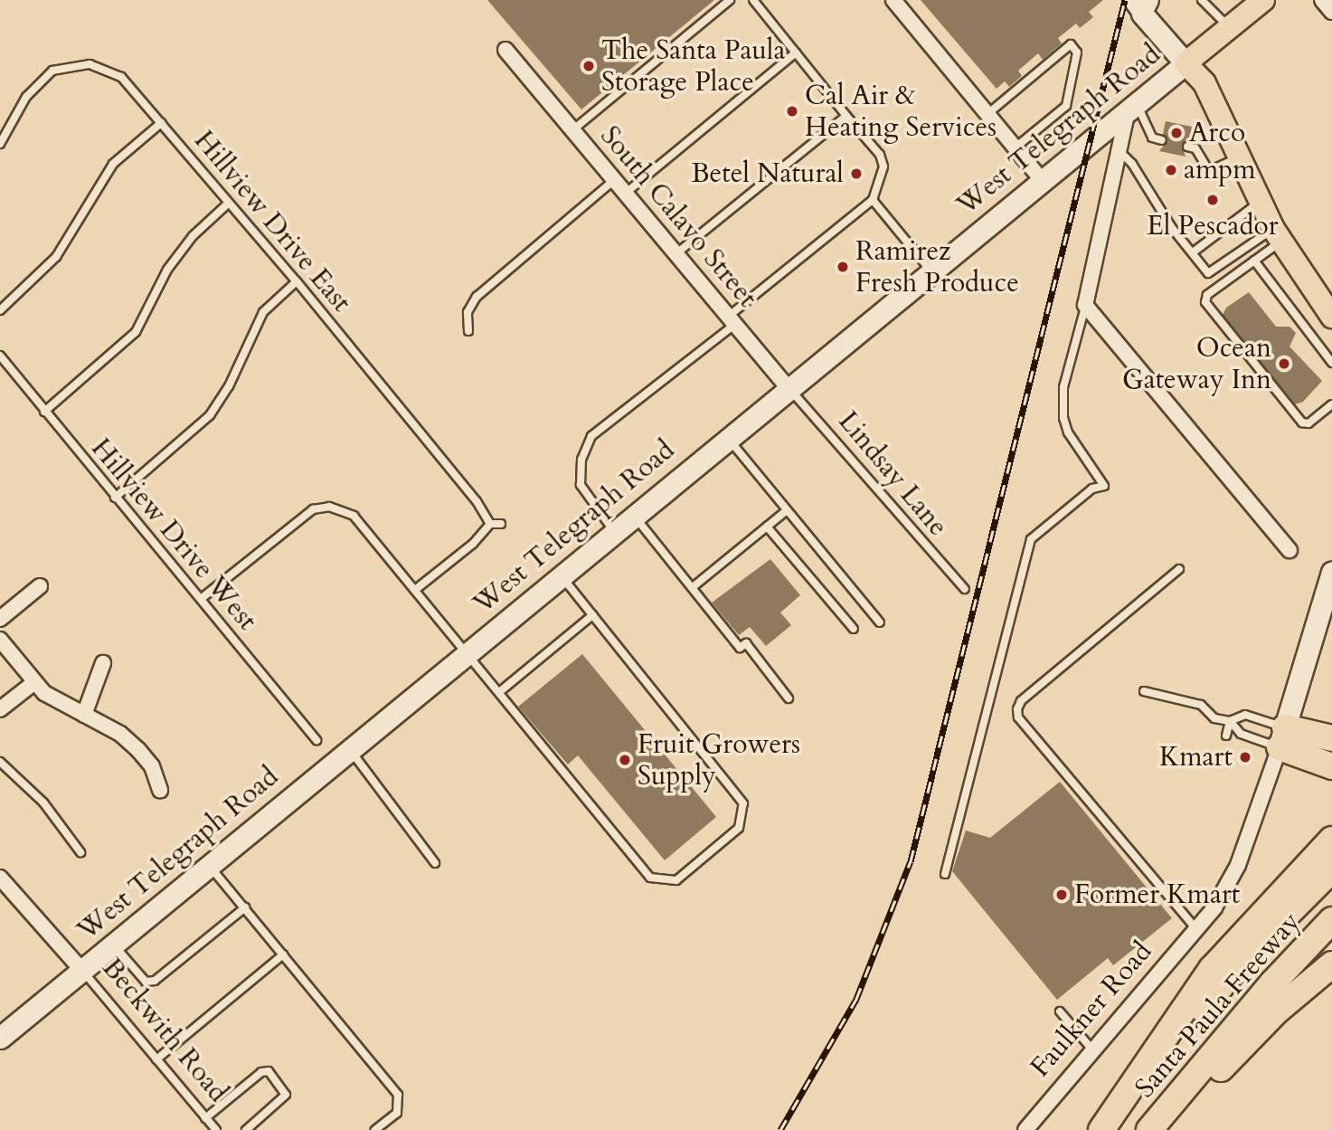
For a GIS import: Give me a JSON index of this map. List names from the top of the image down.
{
  "streets": {
    "highway": ["Santa Paula Freeway"],
    "main road": ["West Telegraph Road", "Faulkner Road"],
    "street": ["South Calavo Street", "Beckwith Road"],
    "lane": ["Hillview Drive East", "Lindsay Lane", "Hillview Drive West"]
  },
  "crossings": [
    ["West Telegraph Road", "South Calavo Street"],
    ["West Telegraph Road", "Lindsay Lane"],
    ["West Telegraph Road", "Beckwith Road"],
    ["South Calavo Street", "Lindsay Lane"]
  ],
  "places": [
    "The Santa Paula Storage Place",
    "Cal Air & Heating Services",
    "Arco",
    "ampm",
    "Betel Natural",
    "El Pescador",
    "Ramirez Fresh Produce",
    "Ocean Gateway Inn",
    "Kmart",
    "Fruit Growers Supply",
    "Former Kmart"
  ]
}
